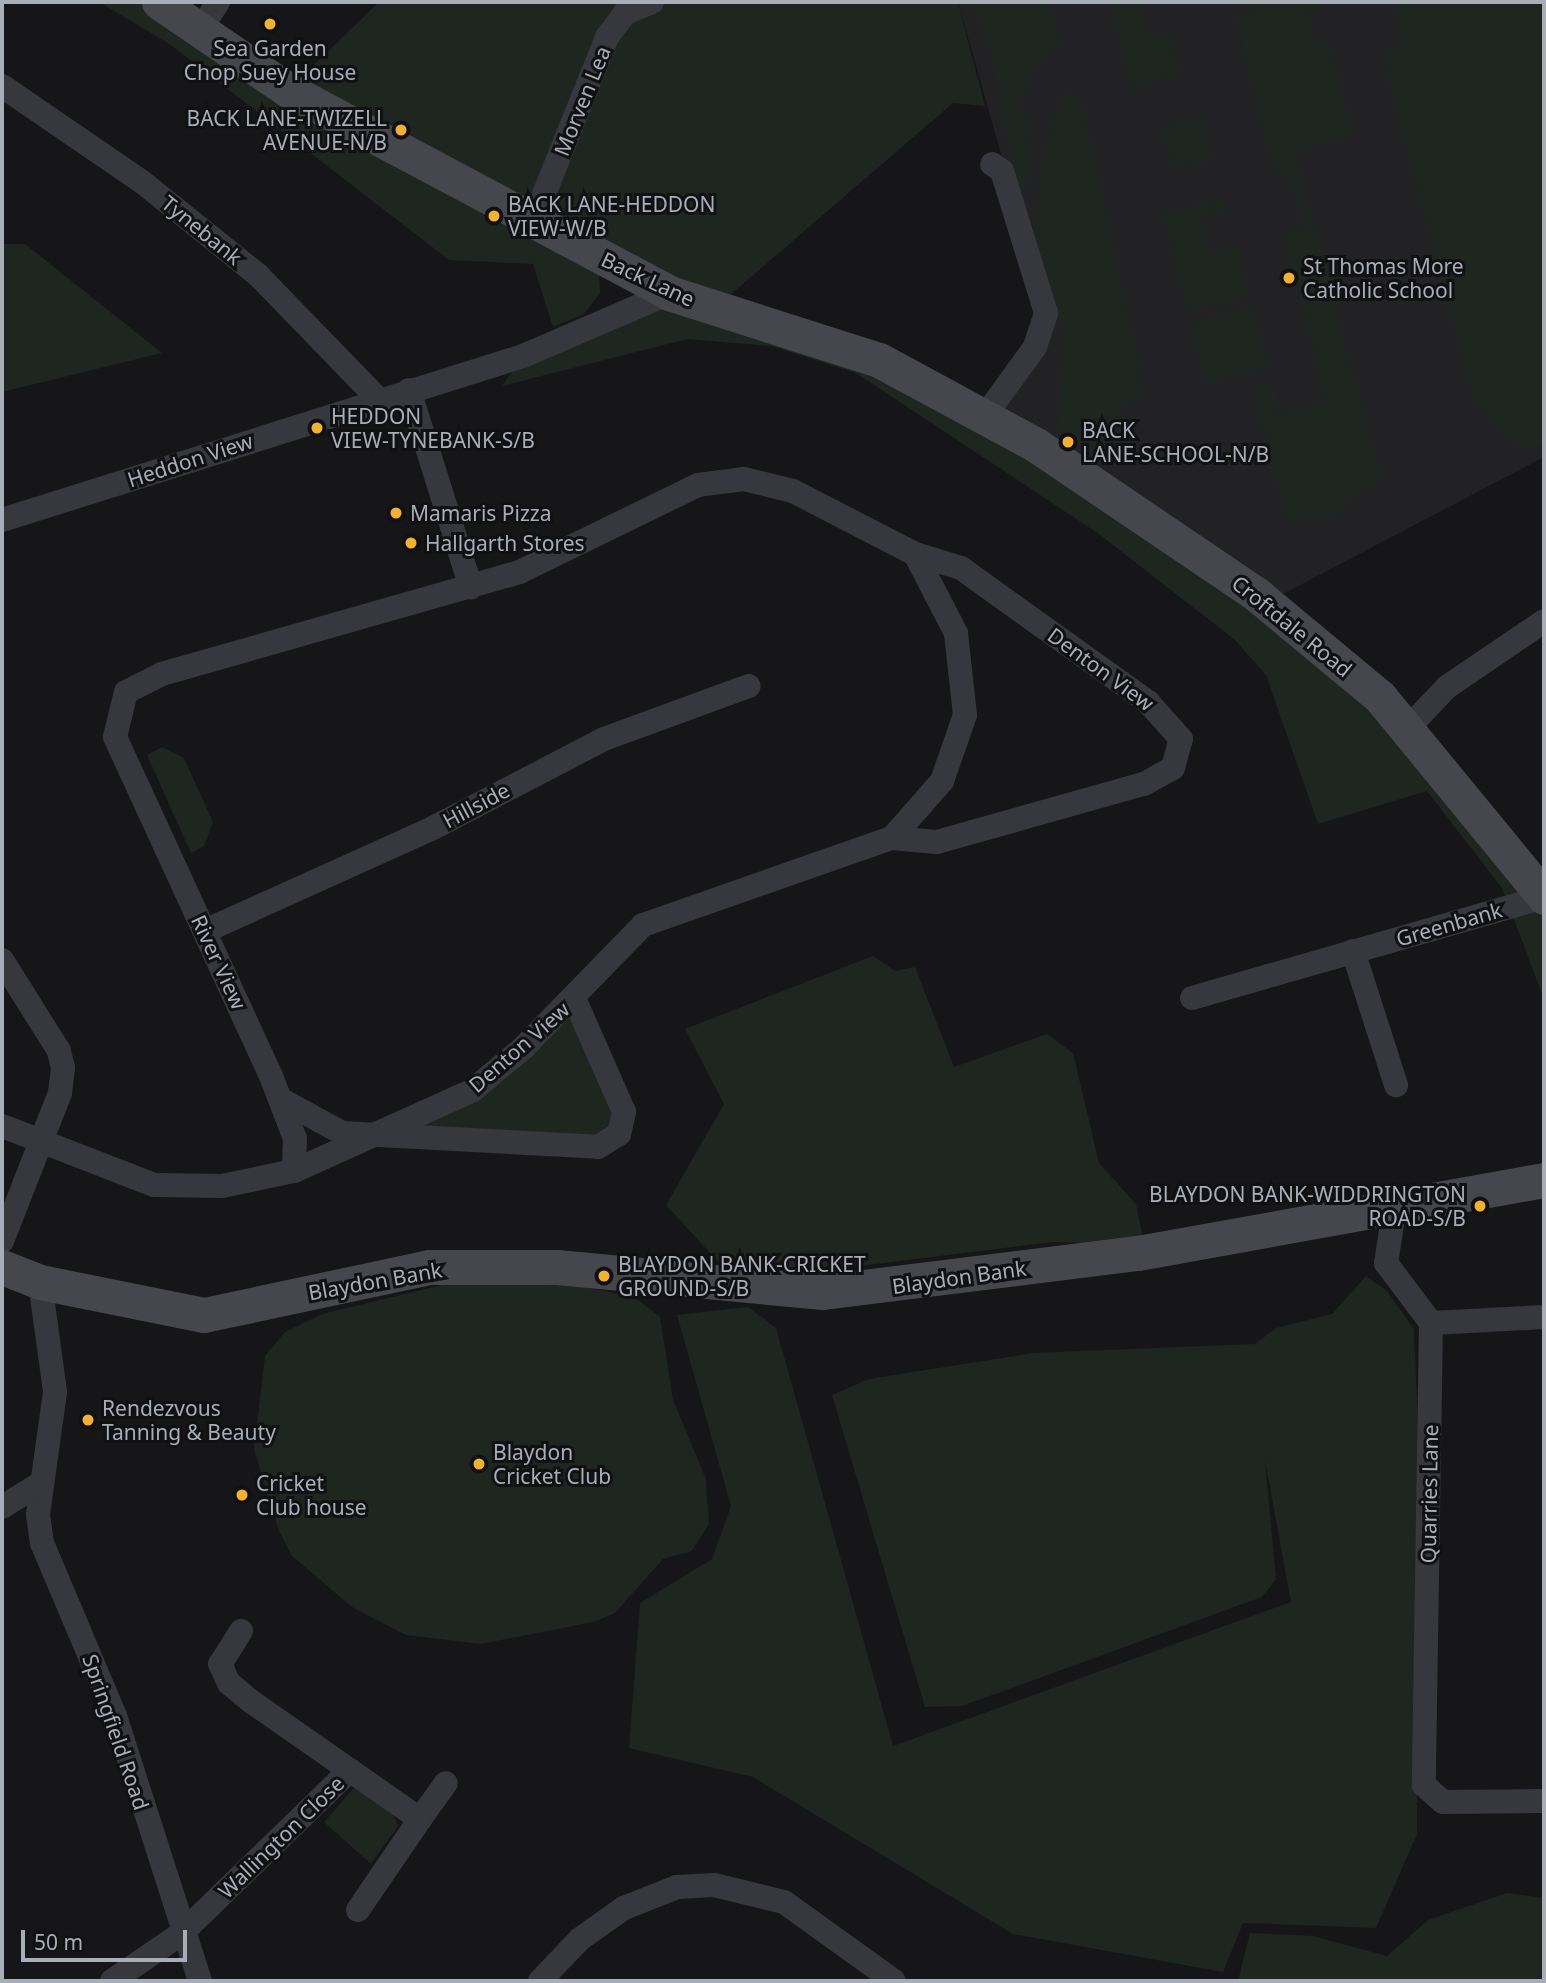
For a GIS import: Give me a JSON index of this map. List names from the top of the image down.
{
  "streets": {
    "street": [
      "Morven Lea",
      "Tynebank",
      "Back Lane",
      "Heddon View",
      "Croftdale Road",
      "Denton View",
      "Hillside",
      "Greenbank",
      "River View",
      "Blaydon Bank",
      "Quarries Lane",
      "Springfield Road",
      "Wallington Close"
    ]
  },
  "crossings": [
    ["Morven Lea", "Back Lane"],
    ["Tynebank", "Heddon View"],
    ["Back Lane", "Heddon View"],
    ["Back Lane", "Croftdale Road"],
    ["Croftdale Road", "Greenbank"],
    ["Denton View", "River View"],
    ["Hillside", "River View"],
    ["Blaydon Bank", "Springfield Road"],
    ["Springfield Road", "Wallington Close"]
  ],
  "places": [
    "Sea Garden Chop Suey House",
    "BACK LANE-TWIZELL AVENUE-N/B",
    "BACK LANE-HEDDON VIEW-W/B",
    "St Thomas More Catholic School",
    "HEDDON VIEW-TYNEBANK-S/B",
    "BACK LANE-SCHOOL-N/B",
    "Mamaris Pizza",
    "Hallgarth Stores",
    "BLAYDON BANK-WIDDRINGTON ROAD-S/B",
    "BLAYDON BANK-CRICKET GROUND-S/B",
    "Rendezvous Tanning & Beauty",
    "Blaydon Cricket Club",
    "Cricket Club house"
  ],
  "scale_bar": "50 m"
}
